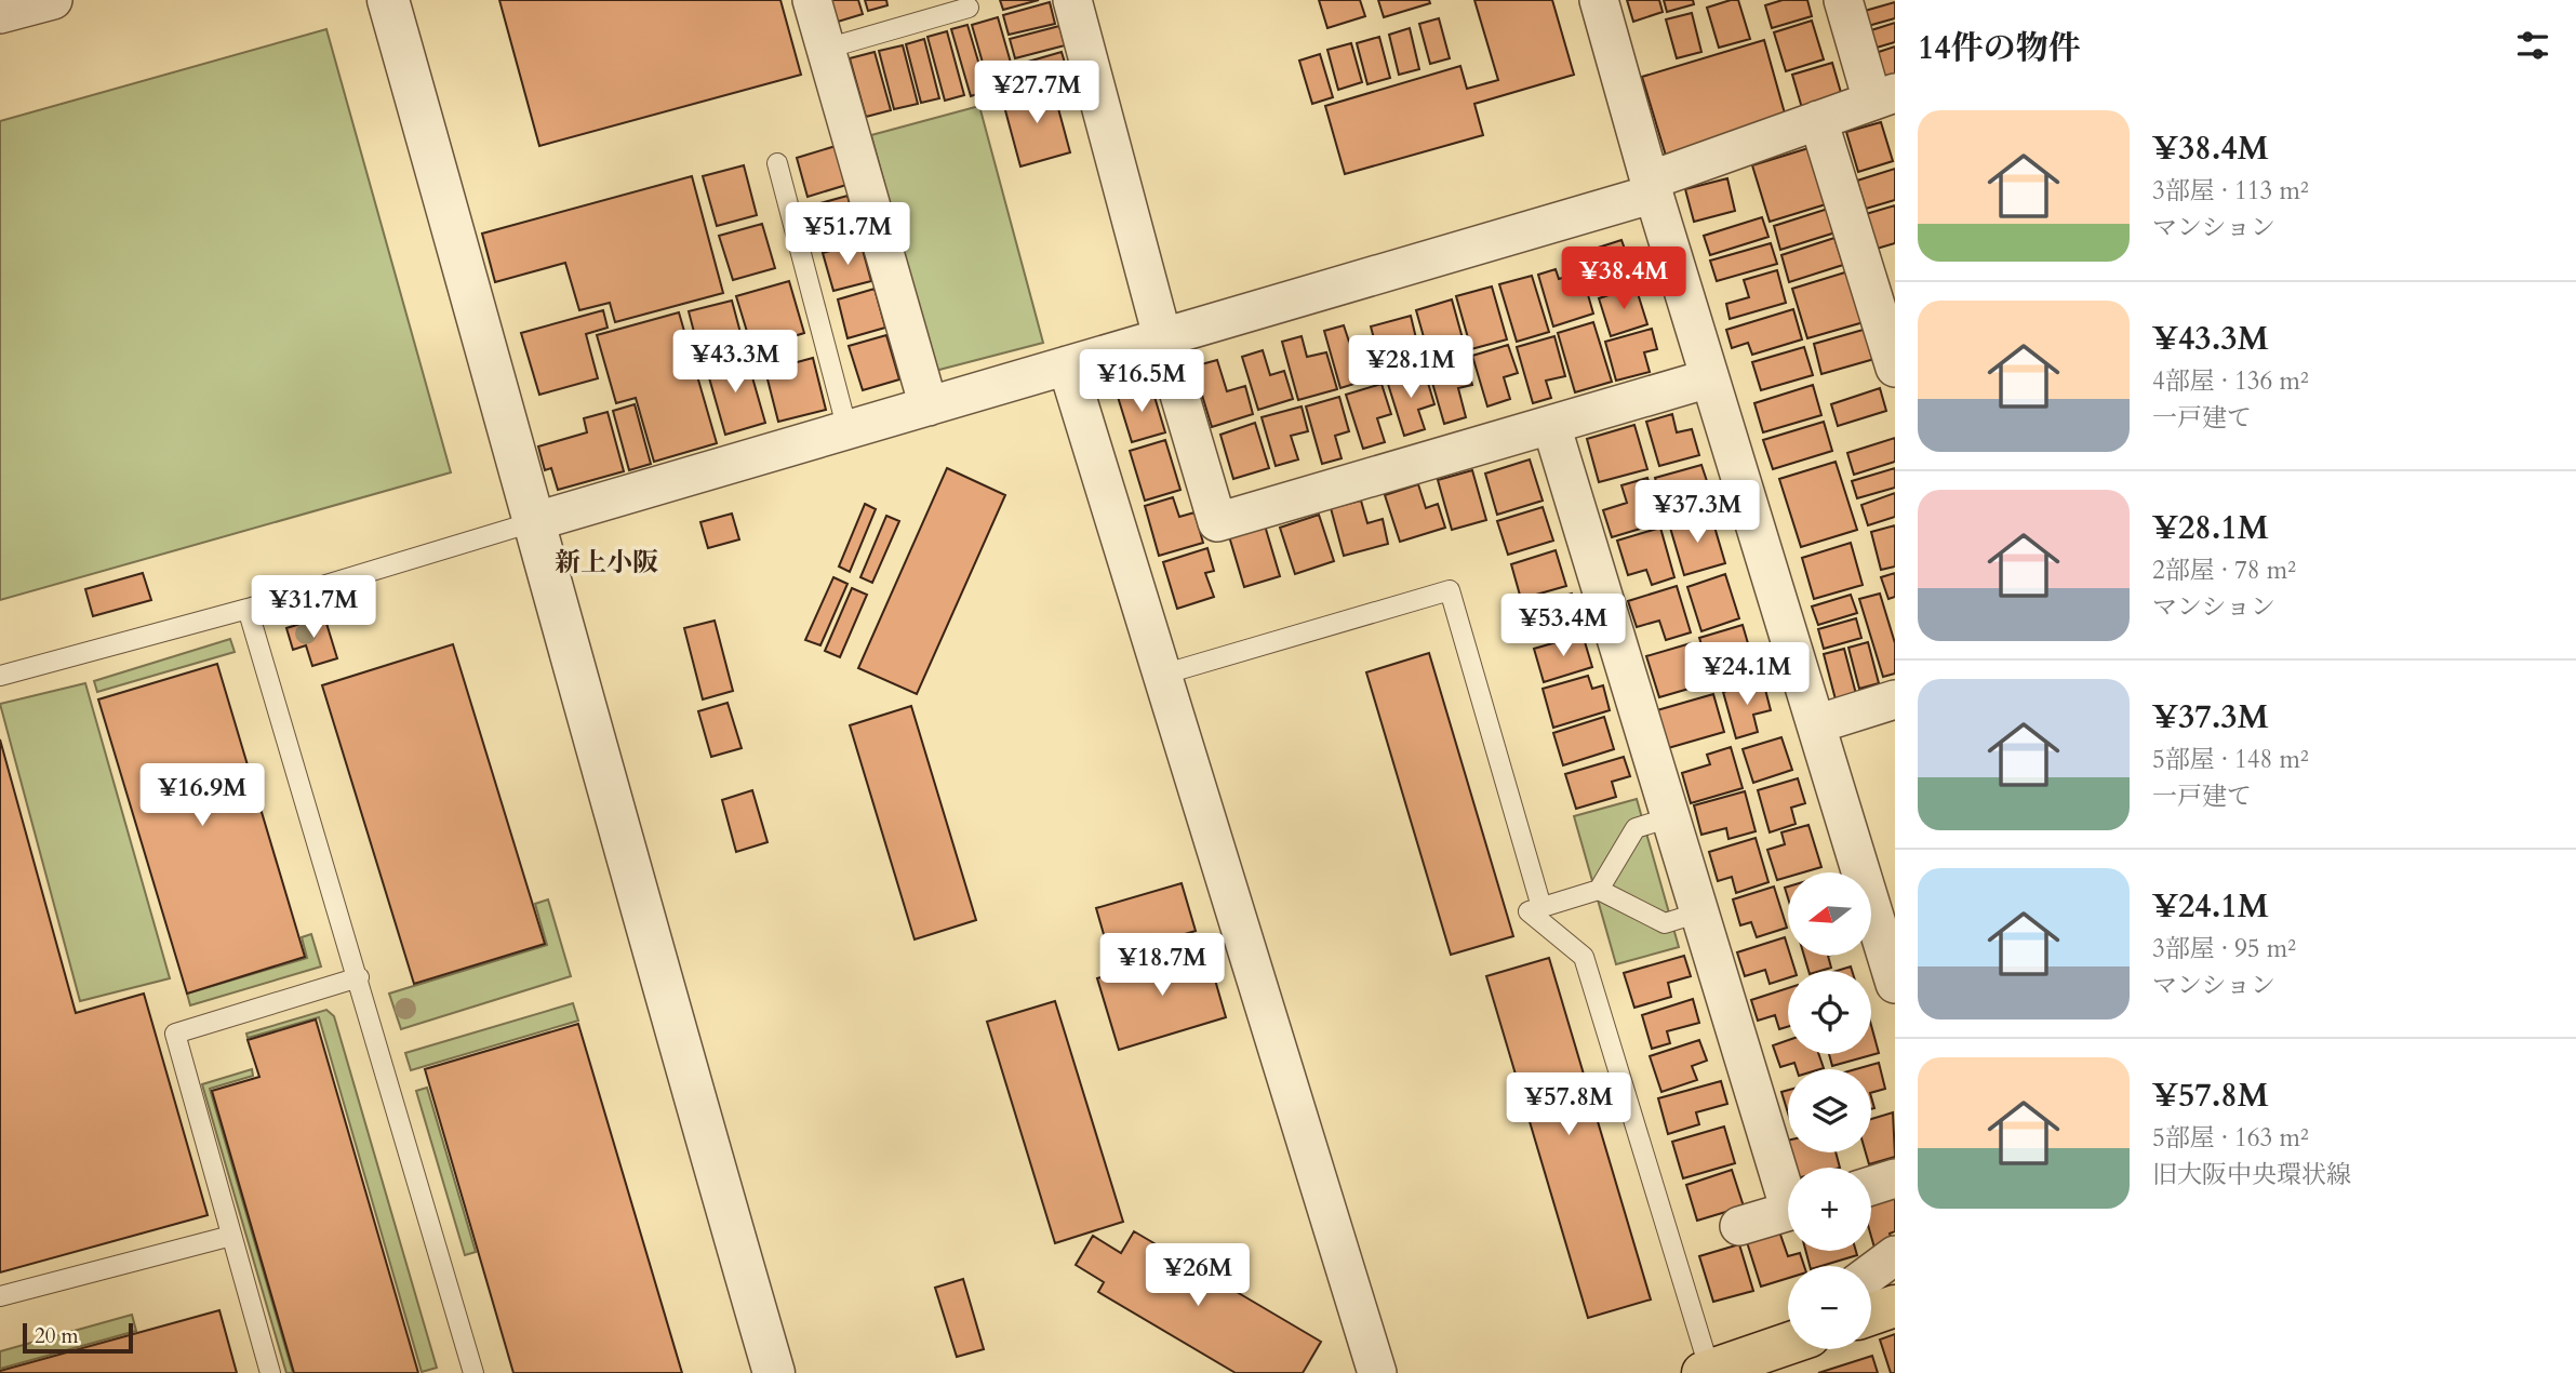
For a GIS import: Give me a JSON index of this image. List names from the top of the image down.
{
  "districts": ["新上小阪"],
  "scale_bar": "20 m",
  "north": "left",
  "page": {
    "heading": "14件の物件",
    "price": [
      "¥27.7M",
      "¥51.7M",
      "¥38.4M",
      "¥43.3M",
      "¥28.1M",
      "¥16.5M",
      "¥37.3M",
      "¥31.7M",
      "¥53.4M",
      "¥24.1M",
      "¥16.9M",
      "¥18.7M",
      "¥57.8M",
      "¥26M"
    ],
    "list": [
      {
        "name": "¥38.4M",
        "note": "3部屋 · 113 m² · マンション"
      },
      {
        "name": "¥43.3M",
        "note": "4部屋 · 136 m² · 一戸建て"
      },
      {
        "name": "¥28.1M",
        "note": "2部屋 · 78 m² · マンション"
      },
      {
        "name": "¥37.3M",
        "note": "5部屋 · 148 m² · 一戸建て"
      },
      {
        "name": "¥24.1M",
        "note": "3部屋 · 95 m² · マンション"
      },
      {
        "name": "¥57.8M",
        "note": "5部屋 · 163 m² · 旧大阪中央環状線"
      }
    ],
    "map_buttons": ["+", "−"],
    "scale": "20 m"
  }
}
